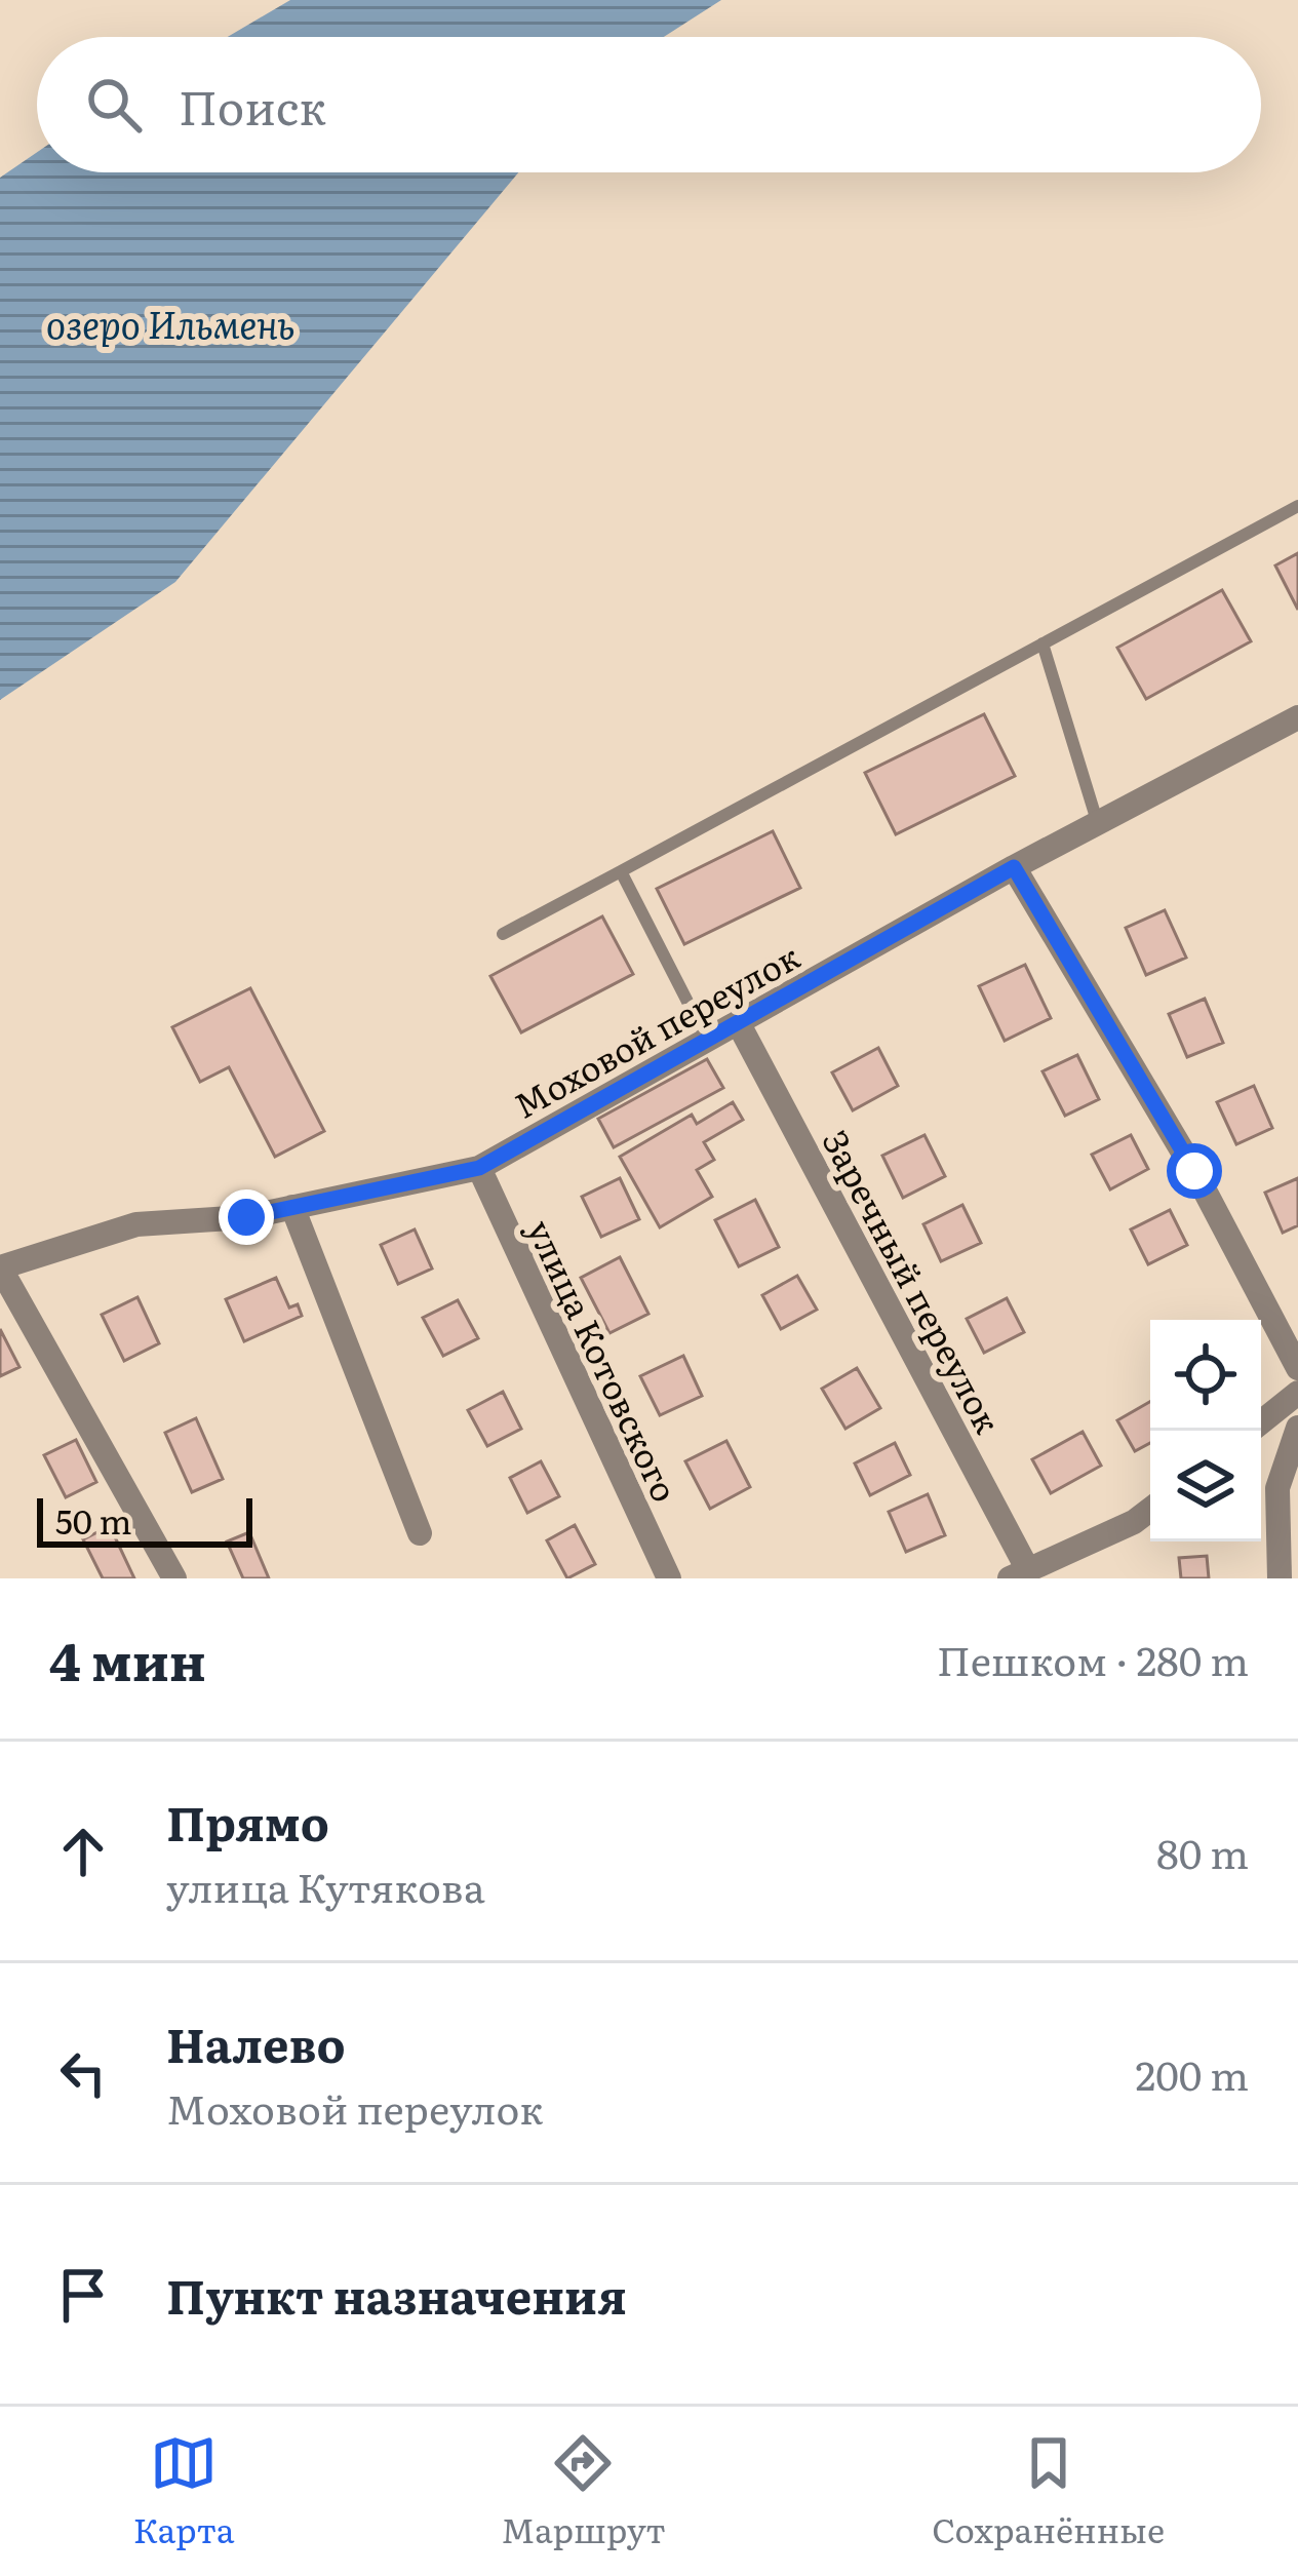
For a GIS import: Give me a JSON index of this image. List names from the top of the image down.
{
  "streets": {
    "street": ["Моховой переулок", "Заречный переулок", "улица Котовского"]
  },
  "crossings": [
    ["Моховой переулок", "Заречный переулок"],
    ["Моховой переулок", "улица Котовского"]
  ],
  "water": ["озеро Ильмень"],
  "scale_bar": "50 m",
  "page": {
    "search": "Поиск",
    "scale": "50 m",
    "heading": ["4 мин", "Пешком · 280 m"],
    "list": [
      ["Прямо", "улица Кутякова", "80 m"],
      ["Налево", "Моховой переулок", "200 m"],
      "Пункт назначения"
    ],
    "nav": ["Карта", "Маршрут", "Сохранённые"]
  }
}
